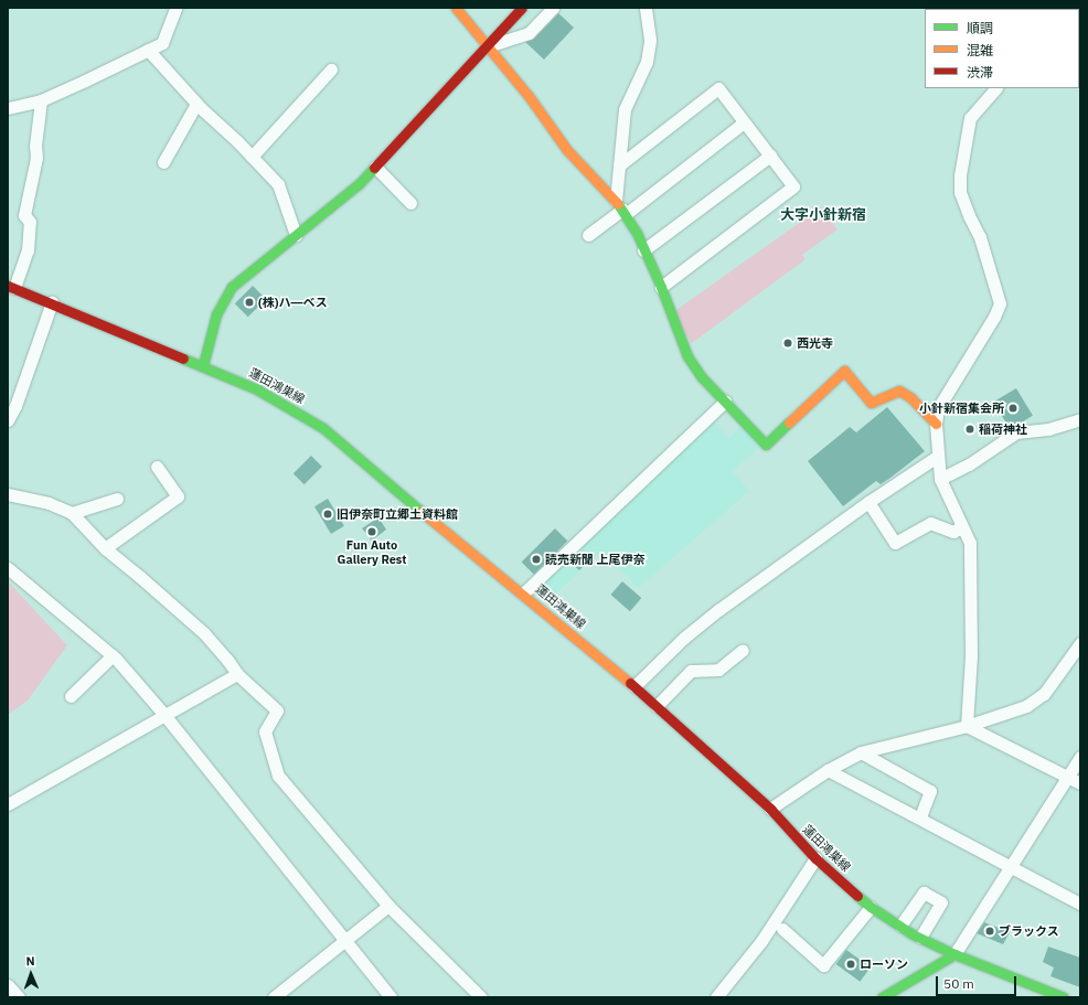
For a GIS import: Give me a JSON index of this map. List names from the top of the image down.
{
  "streets": {
    "street": ["蓮田鴻巣線"]
  },
  "districts": ["大字小針新宿"],
  "places": [
    "(株)ハ―ベス",
    "西光寺",
    "小針新宿集会所",
    "稲荷神社",
    "旧伊奈町立郷土資料館",
    "Fun Auto Gallery Rest",
    "読売新聞 上尾伊奈",
    "ブラックス",
    "ローソン"
  ],
  "legend": ["順調", "混雑", "渋滞"],
  "scale_bar": "50 m",
  "north": "top"
}
